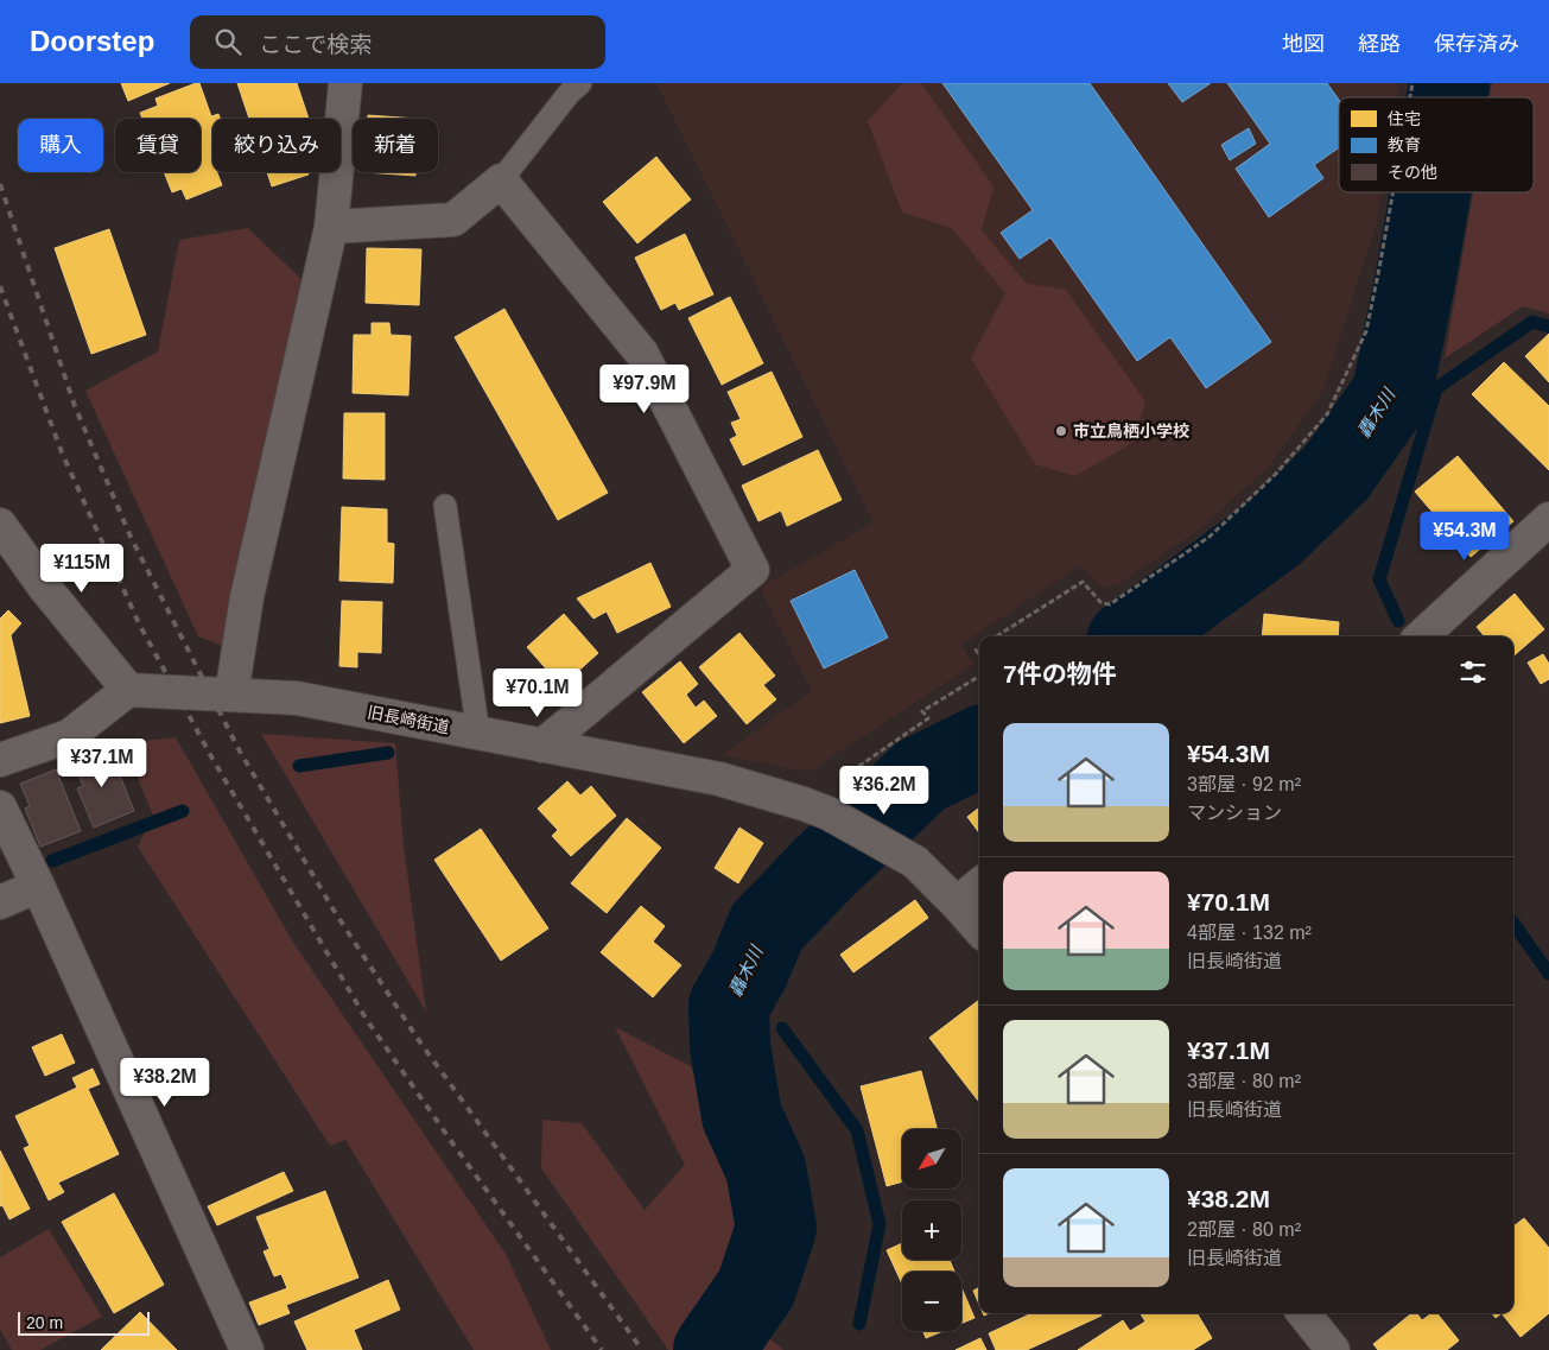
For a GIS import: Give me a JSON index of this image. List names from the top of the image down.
{
  "streets": {
    "street": ["旧長崎街道"]
  },
  "water": ["轟木川"],
  "places": ["市立鳥栖小学校"],
  "legend": ["住宅", "教育", "その他"],
  "scale_bar": "20 m",
  "north": "bottom left",
  "page": {
    "header": "Doorstep",
    "search": "ここで検索",
    "nav": ["地図", "経路", "保存済み"],
    "chip": [
      "購入",
      "賃貸",
      "絞り込み",
      "新着"
    ],
    "price": [
      "¥97.9M",
      "¥54.3M",
      "¥115M",
      "¥70.1M",
      "¥37.1M",
      "¥36.2M",
      "¥38.2M"
    ],
    "heading": "7件の物件",
    "list": [
      {
        "name": "¥54.3M",
        "note": "3部屋 · 92 m² · マンション"
      },
      {
        "name": "¥70.1M",
        "note": "4部屋 · 132 m² · 旧長崎街道"
      },
      {
        "name": "¥37.1M",
        "note": "3部屋 · 80 m² · 旧長崎街道"
      },
      {
        "name": "¥38.2M",
        "note": "2部屋 · 80 m² · 旧長崎街道"
      }
    ],
    "map_buttons": ["+", "−"],
    "scale": "20 m"
  }
}
